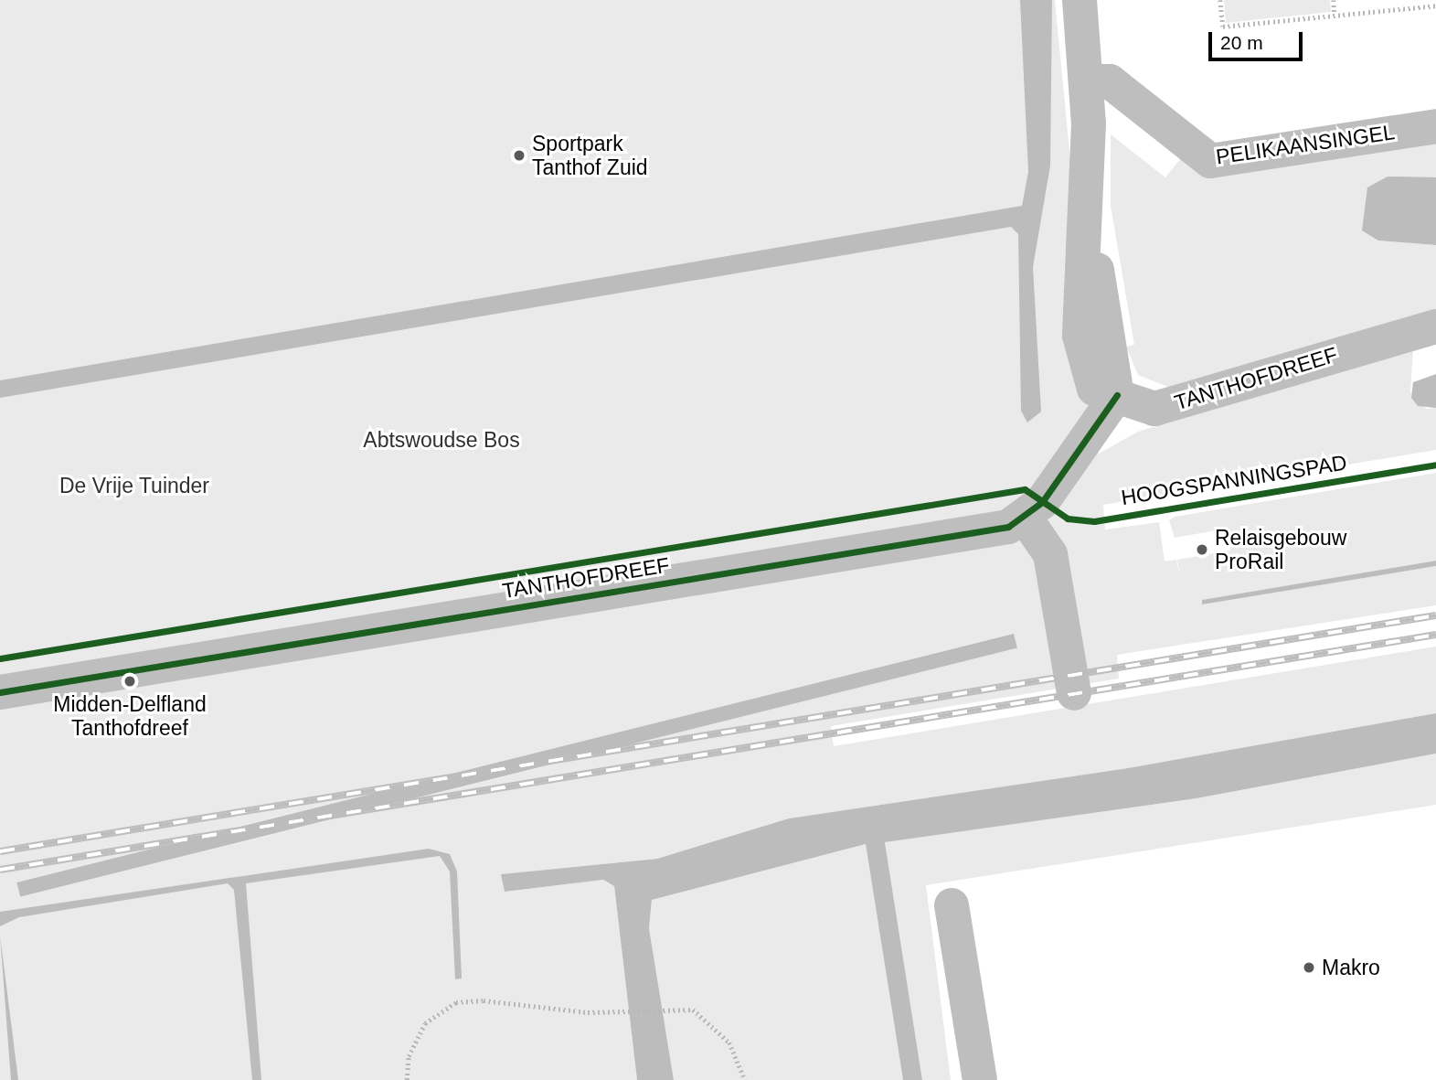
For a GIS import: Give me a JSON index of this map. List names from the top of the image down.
{
  "streets": {
    "street": ["PELIKAANSINGEL", "TANTHOFDREEF"],
    "cycle path": ["HOOGSPANNINGSPAD"]
  },
  "parks": ["Abtswoudse Bos", "De Vrije Tuinder"],
  "places": [
    "Sportpark Tanthof Zuid",
    "Relaisgebouw ProRail",
    "Midden-Delfland Tanthofdreef",
    "Makro"
  ],
  "scale_bar": "20 m"
}
